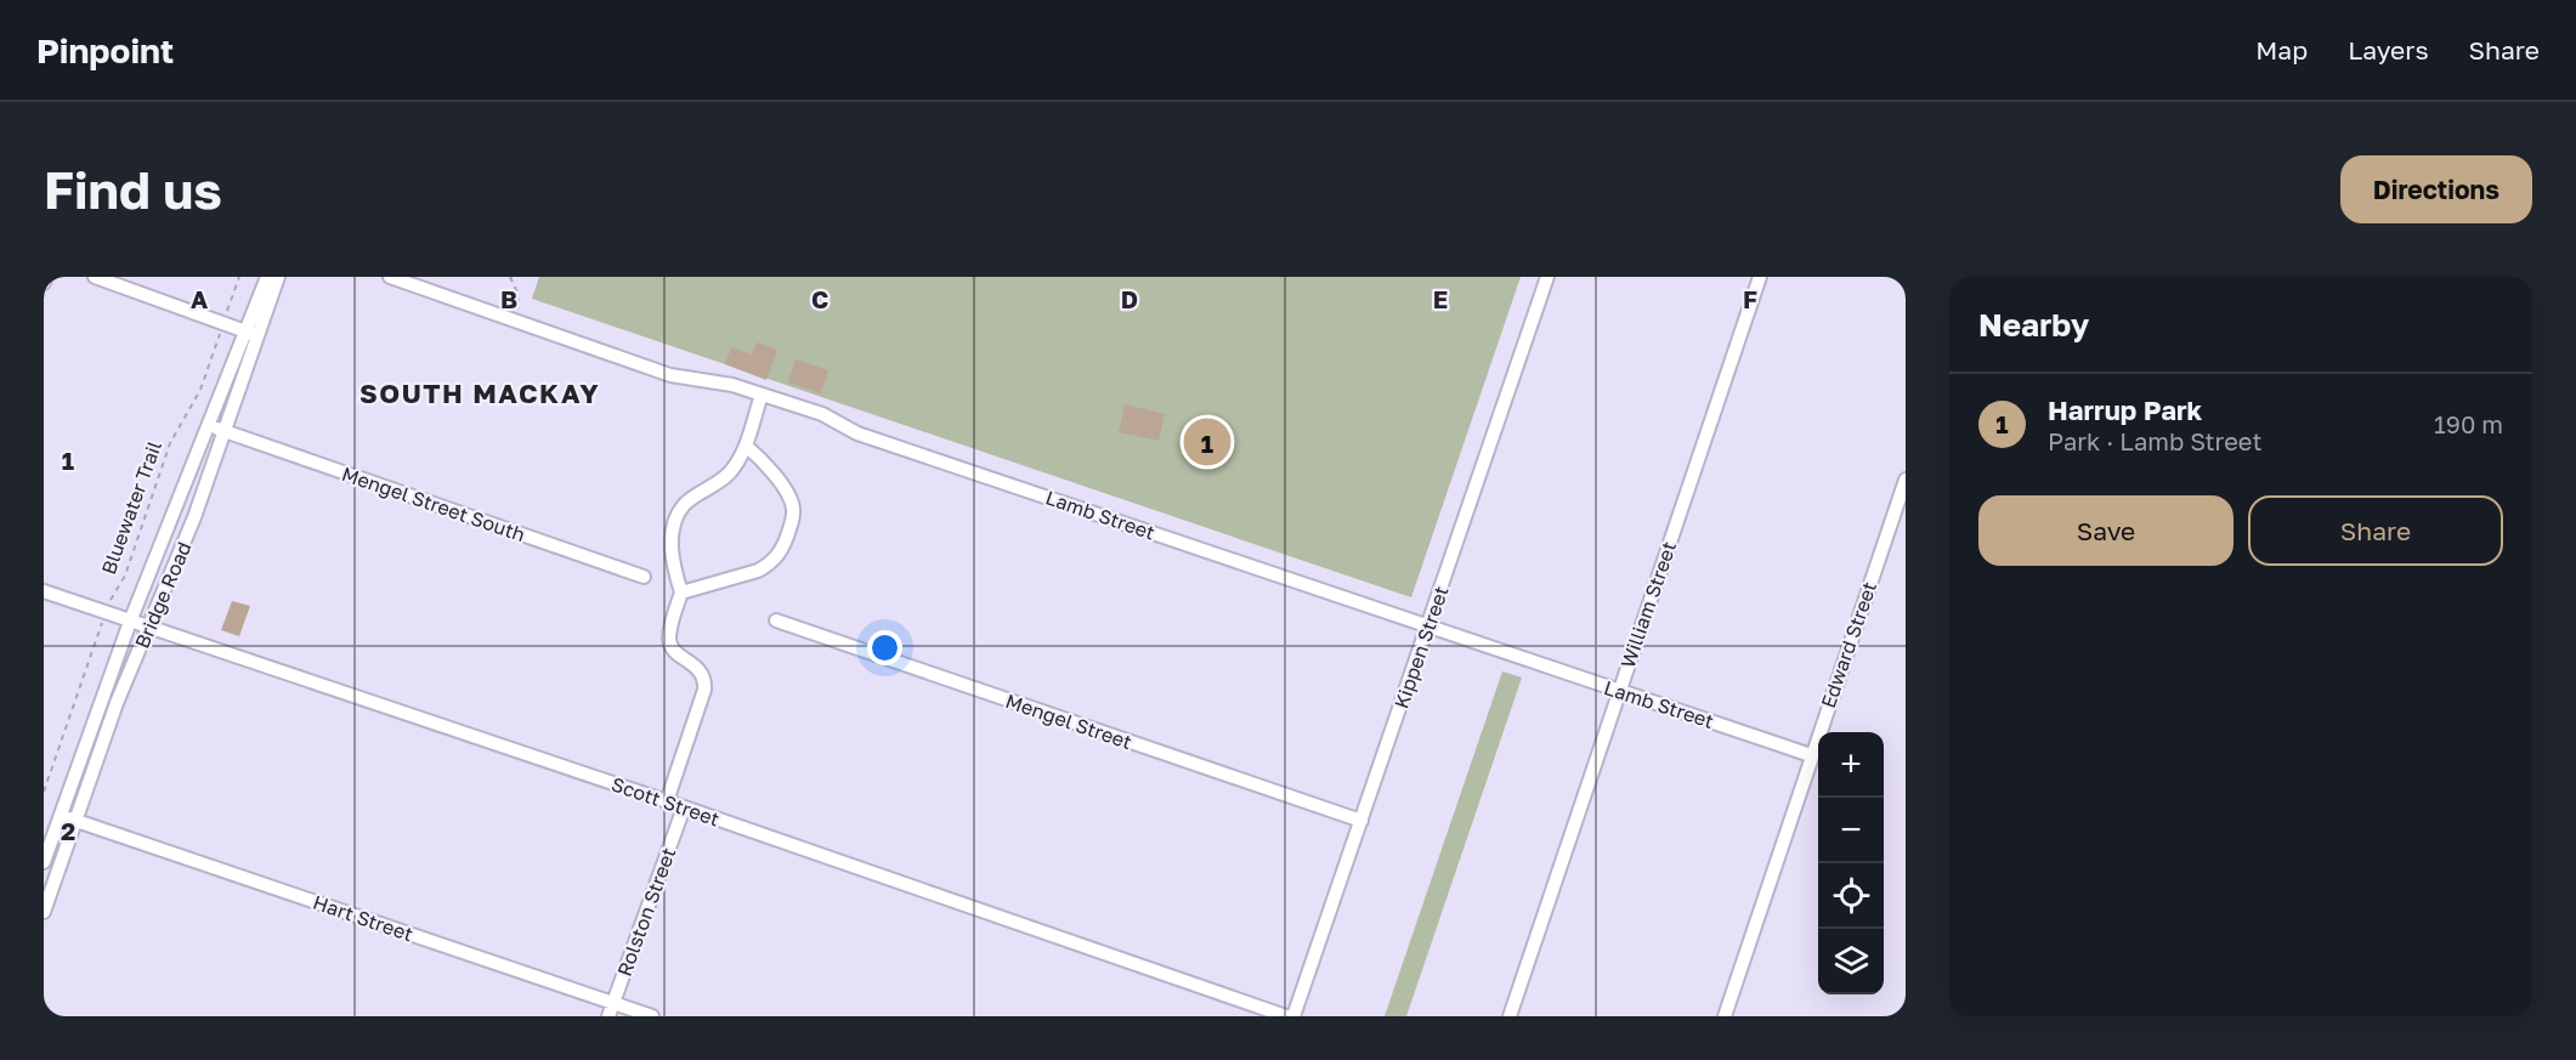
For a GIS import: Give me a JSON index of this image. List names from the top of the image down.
{
  "streets": {
    "street": [
      "Mengel Street South",
      "Lamb Street",
      "Bridge Road",
      "William Street",
      "Edward Street",
      "Kippen Street",
      "Mengel Street",
      "Scott Street",
      "Rolston Street",
      "Hart Street"
    ],
    "path": ["Bluewater Trail"]
  },
  "crossings": [
    ["Mengel Street South", "Bridge Road"],
    ["Bluewater Trail", "Scott Street"],
    ["Lamb Street", "William Street"],
    ["Lamb Street", "Edward Street"],
    ["Lamb Street", "Kippen Street"],
    ["Bridge Road", "Scott Street"],
    ["Bridge Road", "Hart Street"],
    ["Kippen Street", "Mengel Street"],
    ["Scott Street", "Rolston Street"],
    ["Rolston Street", "Hart Street"]
  ],
  "districts": ["SOUTH MACKAY"],
  "page": {
    "header": "Pinpoint",
    "nav": ["Map", "Layers", "Share"],
    "buttons": [
      "Directions",
      ["Save", "Share"]
    ],
    "title": "Find us",
    "heading": "Nearby",
    "list": [
      {
        "mark": "1",
        "name": "Harrup Park",
        "note": "Park · Lamb Street",
        "value": "190 m"
      }
    ],
    "pins": "1",
    "map_buttons": ["+", "−"]
  },
  "grid": {
    "columns": [
      "A",
      "B",
      "C",
      "D",
      "E",
      "F"
    ],
    "rows": ["1", "2"]
  }
}
